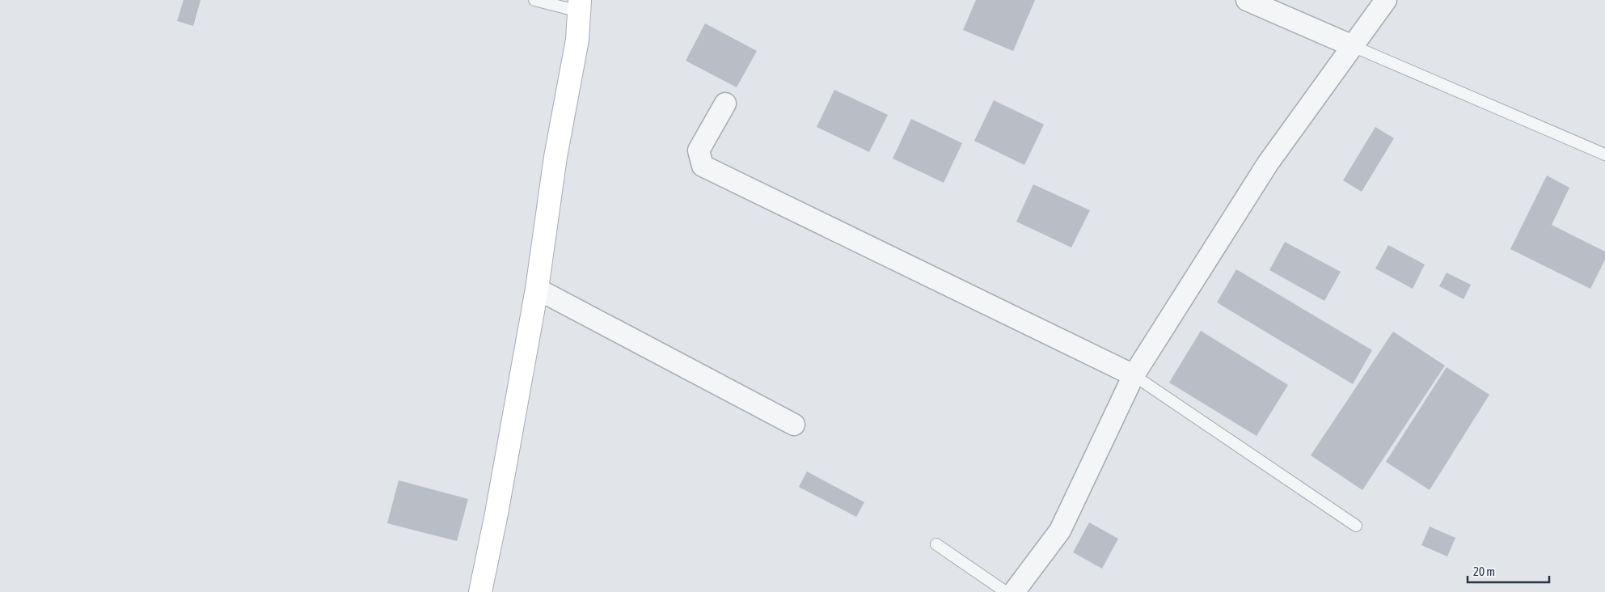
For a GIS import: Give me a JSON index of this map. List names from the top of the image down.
{
  "scale_bar": "20 m"
}
